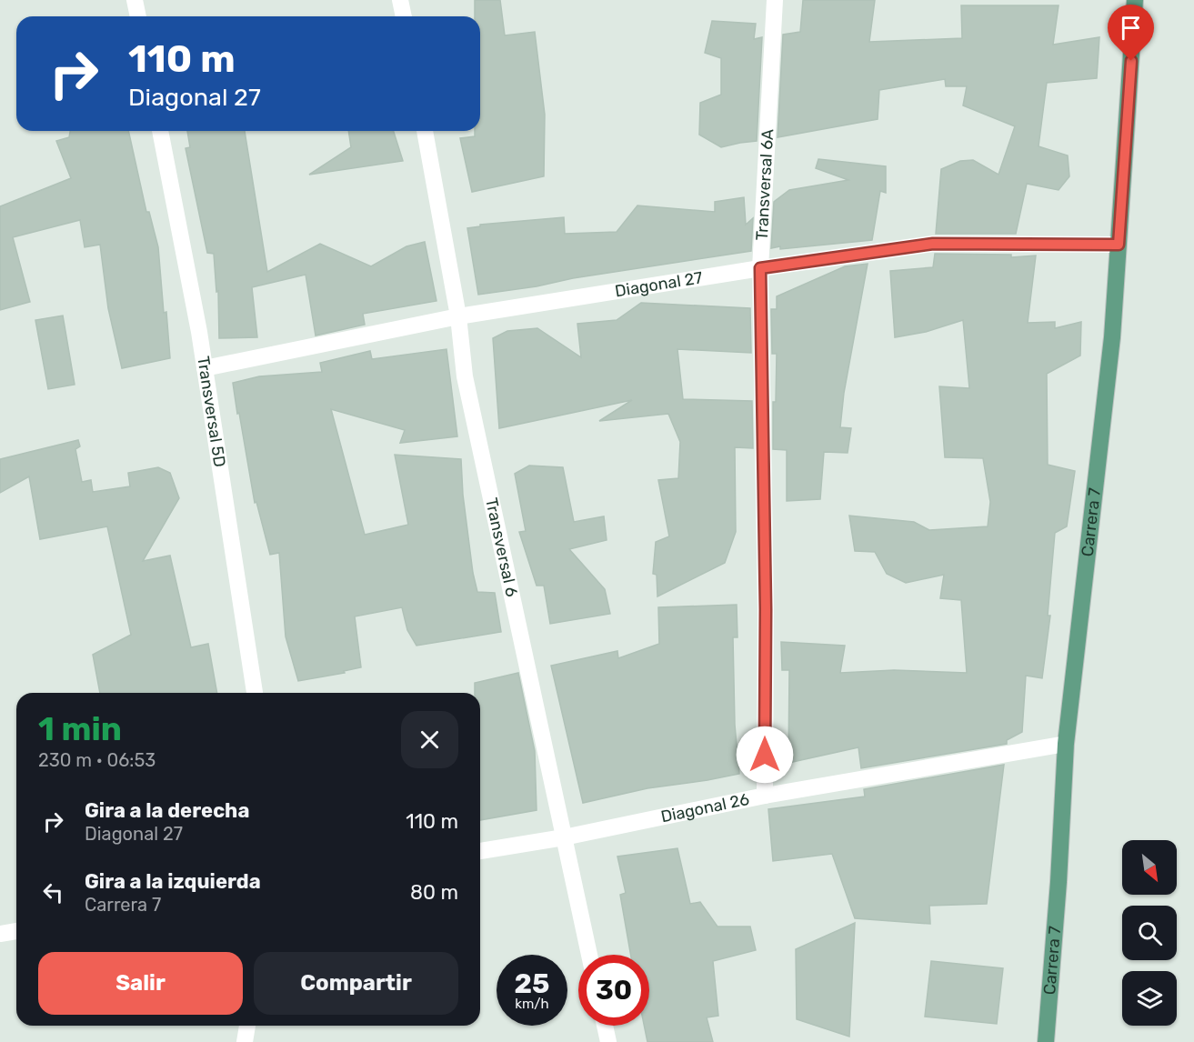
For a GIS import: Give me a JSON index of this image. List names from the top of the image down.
{
  "streets": {
    "main road": ["Carrera 7"],
    "street": [
      "Transversal 6A",
      "Diagonal 27",
      "Transversal 5D",
      "Transversal 6",
      "Diagonal 26"
    ]
  },
  "crossings": [
    ["Transversal 6A", "Diagonal 27"],
    ["Transversal 6A", "Diagonal 26"],
    ["Diagonal 27", "Transversal 5D"],
    ["Diagonal 27", "Carrera 7"],
    ["Diagonal 27", "Transversal 6"],
    ["Carrera 7", "Diagonal 26"],
    ["Transversal 6", "Diagonal 26"]
  ],
  "north": "bottom right",
  "page": {
    "turn": ["110 m", "Diagonal 27"],
    "heading": ["1 min", "230 m · 06:53"],
    "list": [
      {
        "name": "Gira a la derecha",
        "note": "Diagonal 27",
        "value": "110 m"
      },
      {
        "name": "Gira a la izquierda",
        "note": "Carrera 7",
        "value": "80 m"
      }
    ],
    "buttons": ["Salir", "Compartir"],
    "speed": "25 km/h",
    "limit": "30"
  }
}
